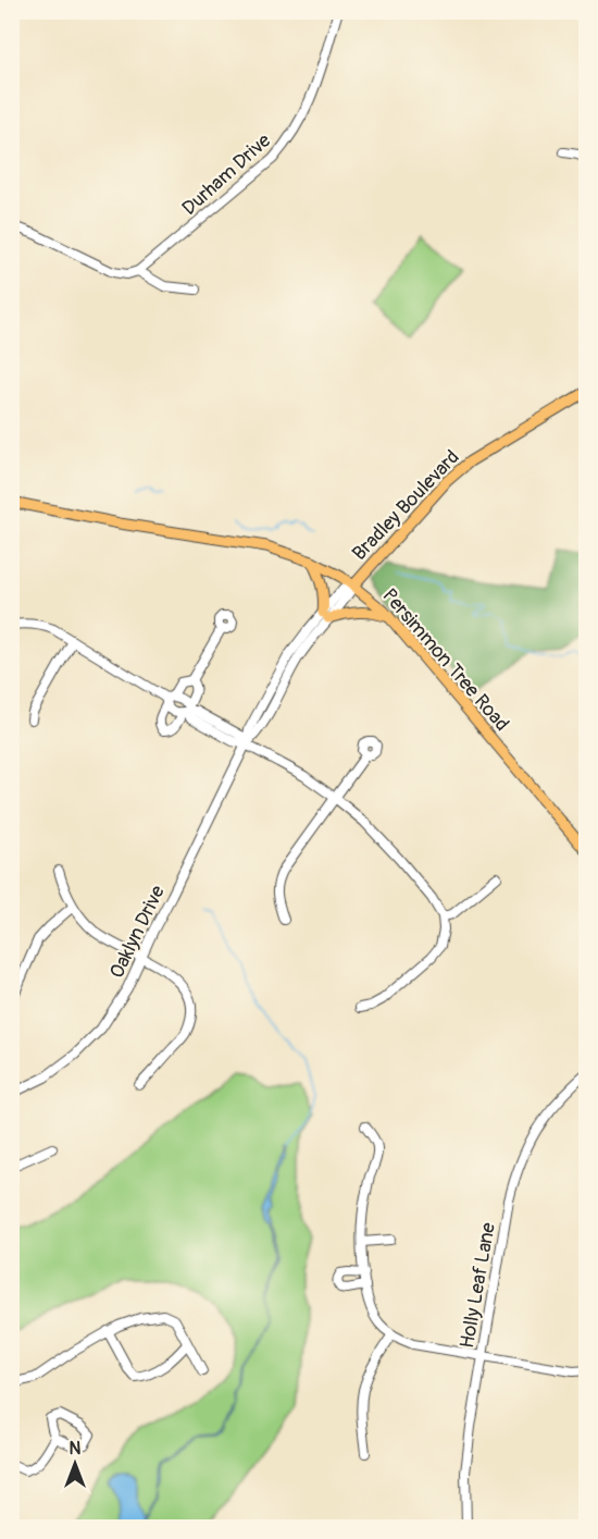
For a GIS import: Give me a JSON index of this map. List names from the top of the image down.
{
  "streets": {
    "main road": ["Bradley Boulevard", "Persimmon Tree Road"],
    "street": ["Durham Drive", "Oaklyn Drive", "Holly Leaf Lane"]
  },
  "crossings": [
    ["Bradley Boulevard", "Persimmon Tree Road"],
    ["Bradley Boulevard", "Oaklyn Drive"],
    ["Persimmon Tree Road", "Oaklyn Drive"]
  ],
  "north": "top"
}
